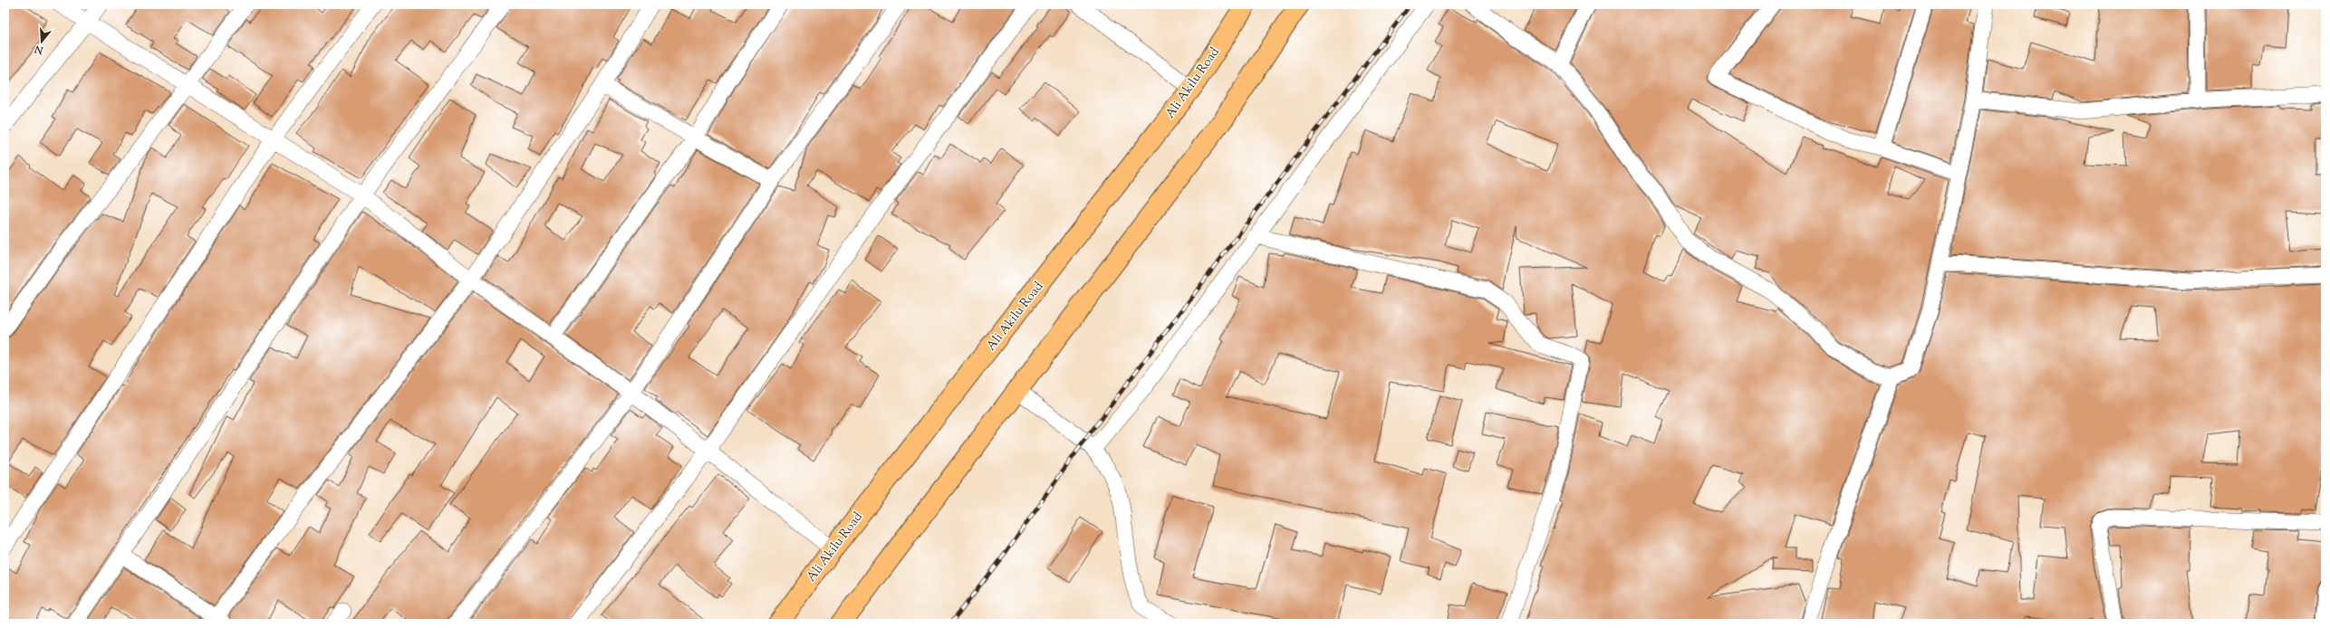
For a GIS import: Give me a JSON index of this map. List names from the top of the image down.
{
  "streets": {
    "main road": ["Ali Akilu Road"]
  },
  "north": "bottom"
}
